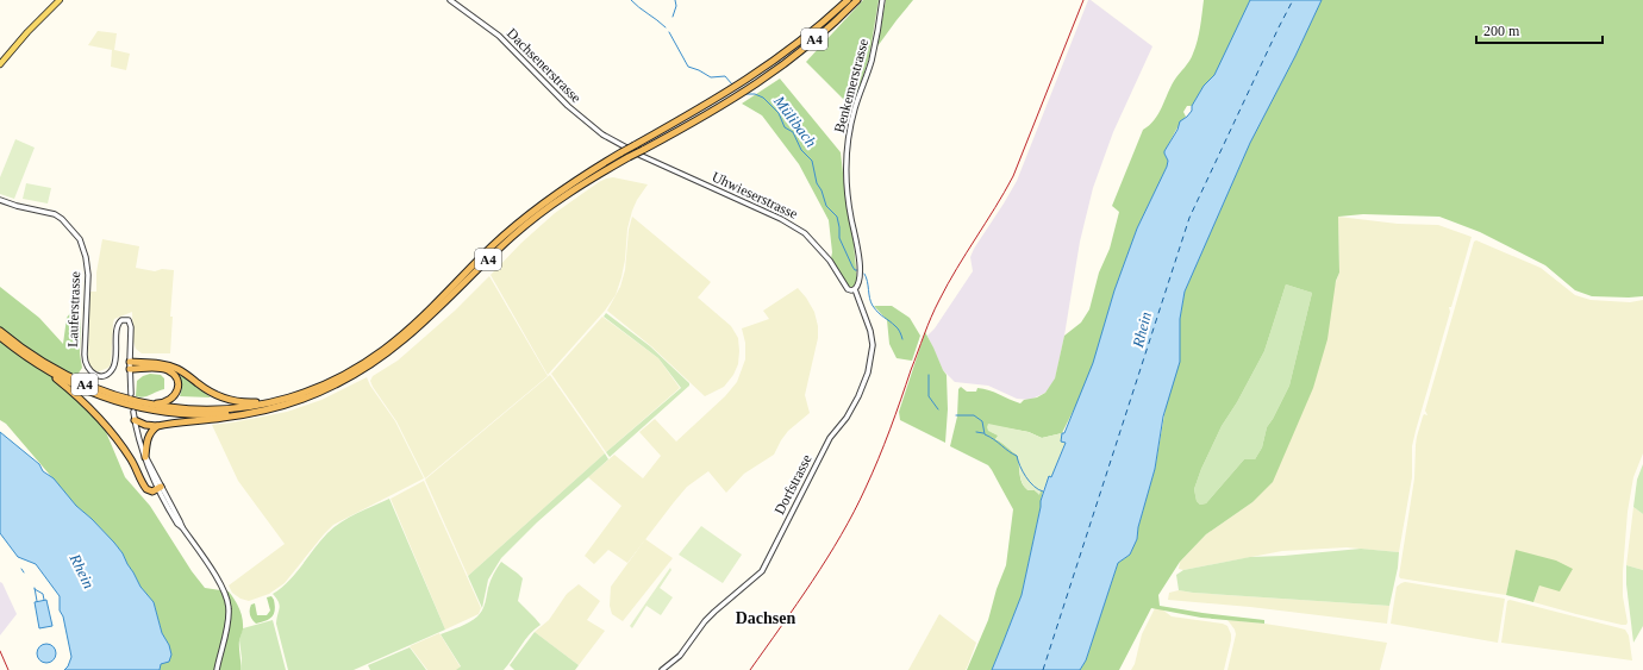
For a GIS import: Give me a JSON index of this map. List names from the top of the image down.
{
  "streets": {
    "highway": ["A4"],
    "street": [
      "Dachsenerstrasse",
      "Benkemerstrasse",
      "Uhwieserstrasse",
      "Lauferstrasse",
      "Dorfstrasse"
    ]
  },
  "crossings": [
    ["A4", "Dachsenerstrasse"],
    ["A4", "Uhwieserstrasse"],
    ["A4", "Lauferstrasse"],
    ["Dachsenerstrasse", "Uhwieserstrasse"],
    ["Benkemerstrasse", "Uhwieserstrasse"],
    ["Benkemerstrasse", "Dorfstrasse"],
    ["Uhwieserstrasse", "Dorfstrasse"]
  ],
  "districts": ["Dachsen"],
  "water": ["Mülibach", "Rhein"],
  "scale_bar": "200 m"
}
